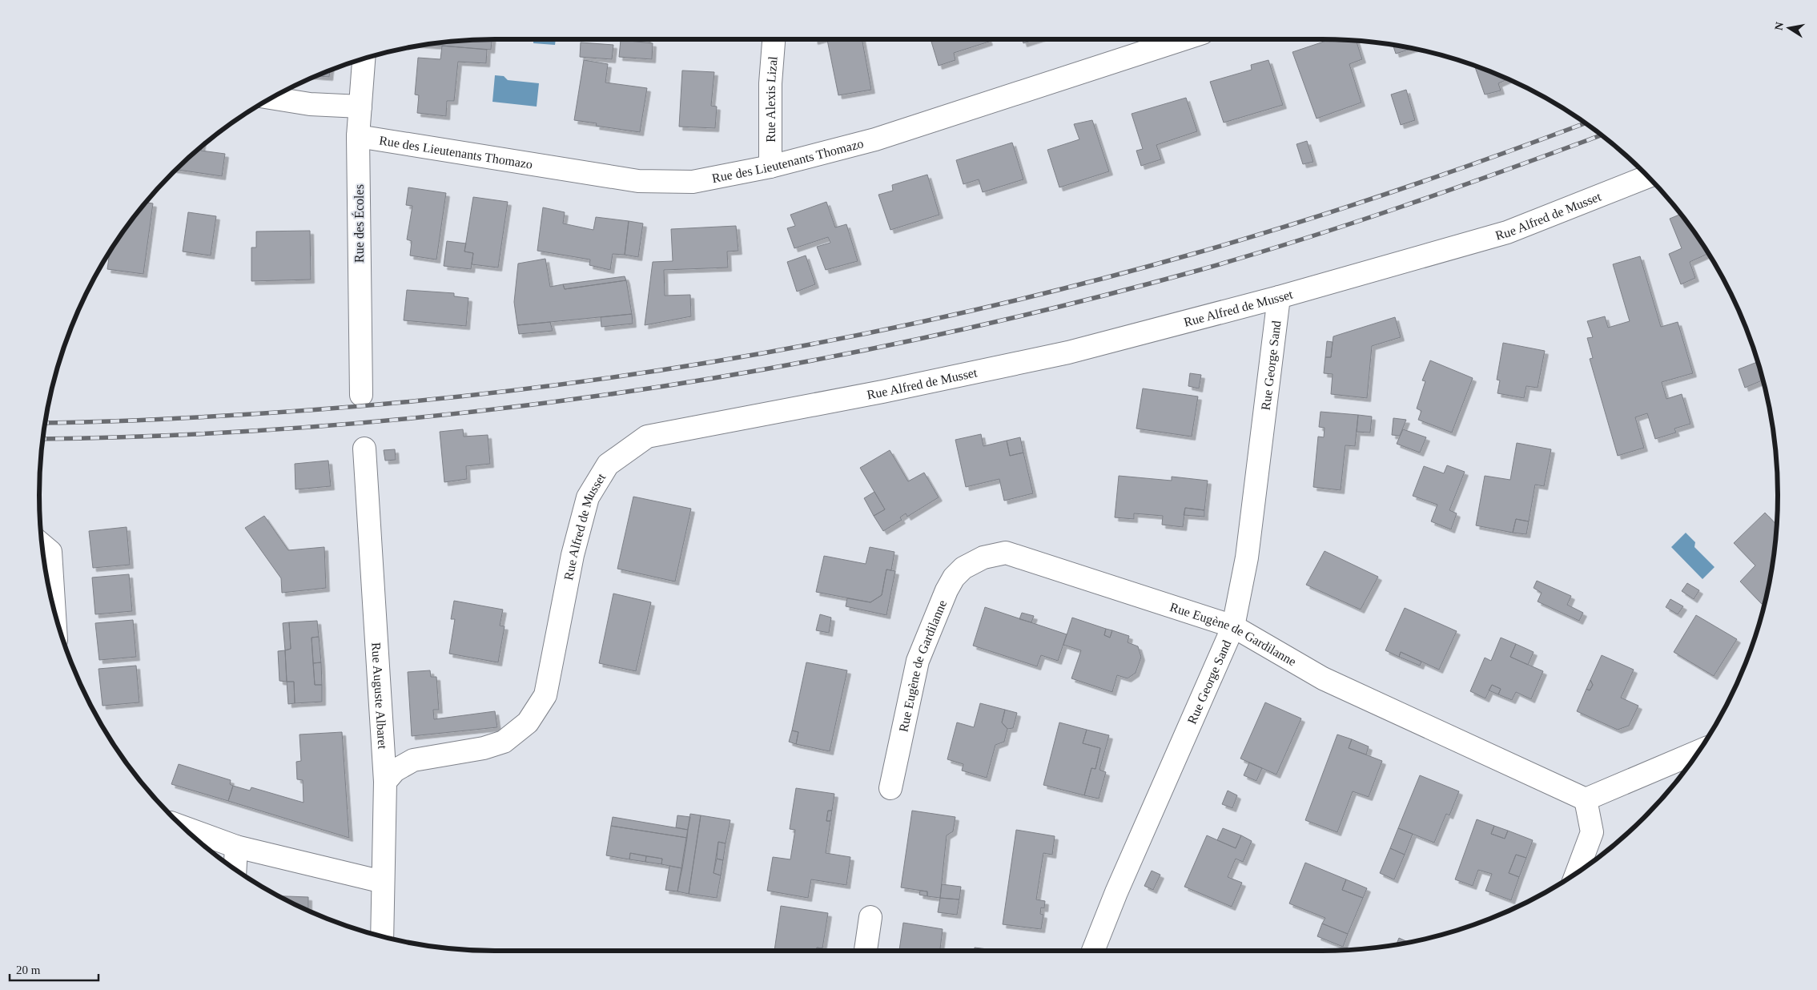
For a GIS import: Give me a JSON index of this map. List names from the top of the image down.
{
  "streets": {
    "street": [
      "Rue Alexis Lizal",
      "Rue des Lieutenants Thomazo",
      "Rue Alfred de Musset",
      "Rue des Écoles",
      "Rue George Sand",
      "Rue Eugène de Gardilanne",
      "Rue Auguste Albaret"
    ]
  },
  "crossings": [
    ["Rue Alexis Lizal", "Rue des Lieutenants Thomazo"],
    ["Rue des Lieutenants Thomazo", "Rue des Écoles"],
    ["Rue Alfred de Musset", "Rue George Sand"],
    ["Rue Alfred de Musset", "Rue Auguste Albaret"],
    ["Rue George Sand", "Rue Eugène de Gardilanne"]
  ],
  "scale_bar": "20 m",
  "north": "left"
}
